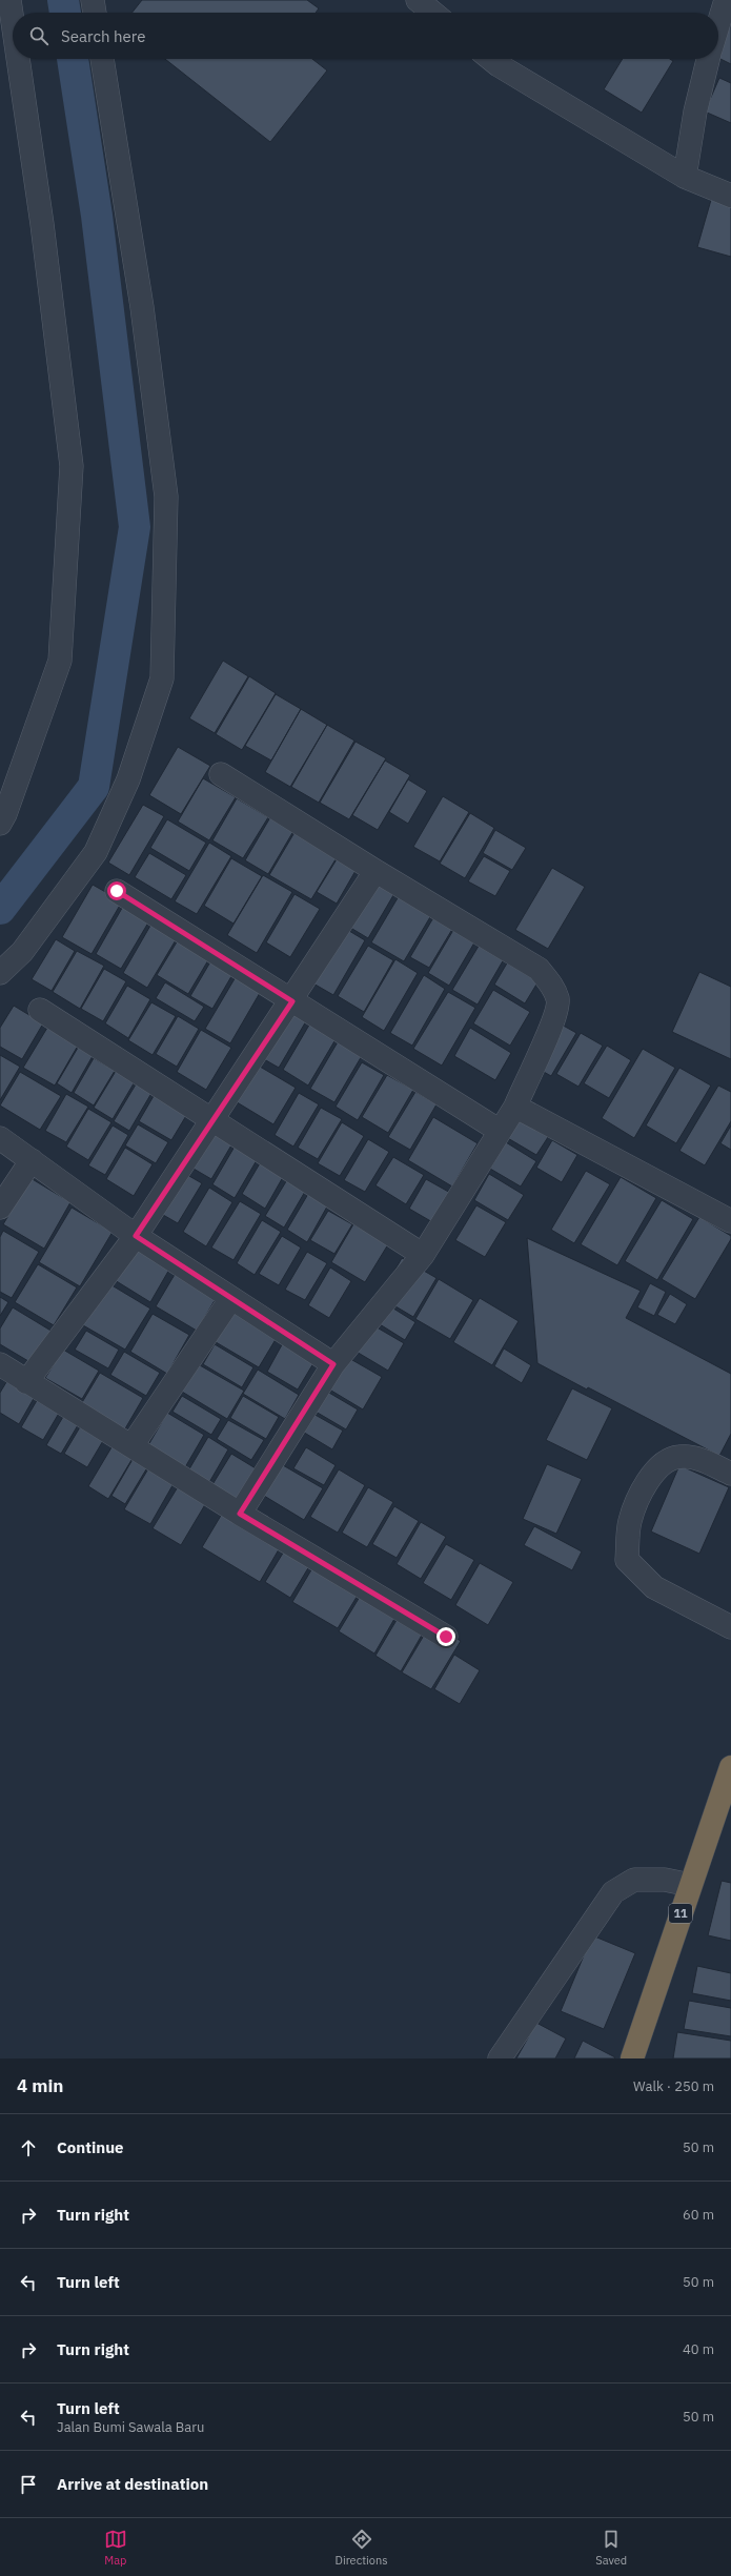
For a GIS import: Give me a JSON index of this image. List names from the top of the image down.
{
  "streets": {
    "highway": ["11"]
  },
  "page": {
    "search": "Search here",
    "heading": ["4 min", "Walk · 250 m"],
    "list": [
      ["Continue", "50 m"],
      ["Turn right", "60 m"],
      ["Turn left", "50 m"],
      ["Turn right", "40 m"],
      ["Turn left", "Jalan Bumi Sawala Baru", "50 m"],
      "Arrive at destination"
    ],
    "nav": ["Map", "Directions", "Saved"]
  }
}
